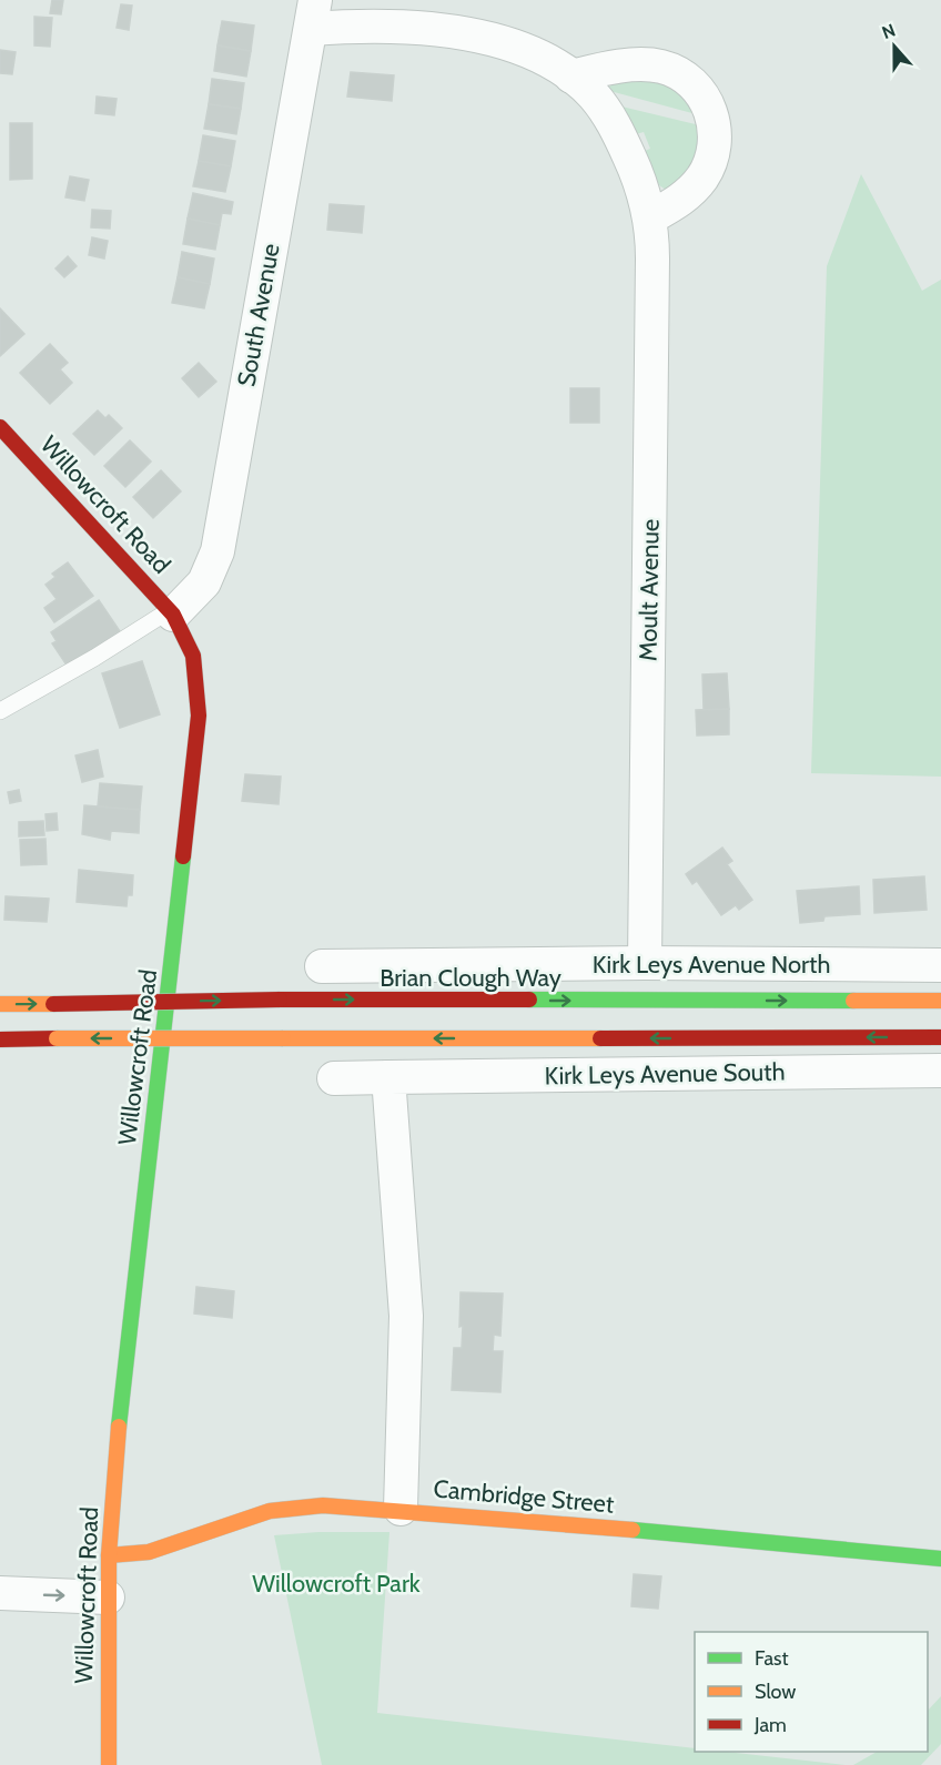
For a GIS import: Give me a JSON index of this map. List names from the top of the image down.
{
  "streets": {
    "main road": ["Willowcroft Road", "Brian Clough Way", "Cambridge Street"],
    "street": [
      "South Avenue",
      "Moult Avenue",
      "Kirk Leys Avenue North",
      "Kirk Leys Avenue South"
    ]
  },
  "crossings": [
    ["South Avenue", "Willowcroft Road"],
    ["South Avenue", "Moult Avenue"],
    ["Willowcroft Road", "Cambridge Street"],
    ["Moult Avenue", "Kirk Leys Avenue North"]
  ],
  "parks": ["Willowcroft Park"],
  "legend": ["Fast", "Slow", "Jam"],
  "north": "top"
}
